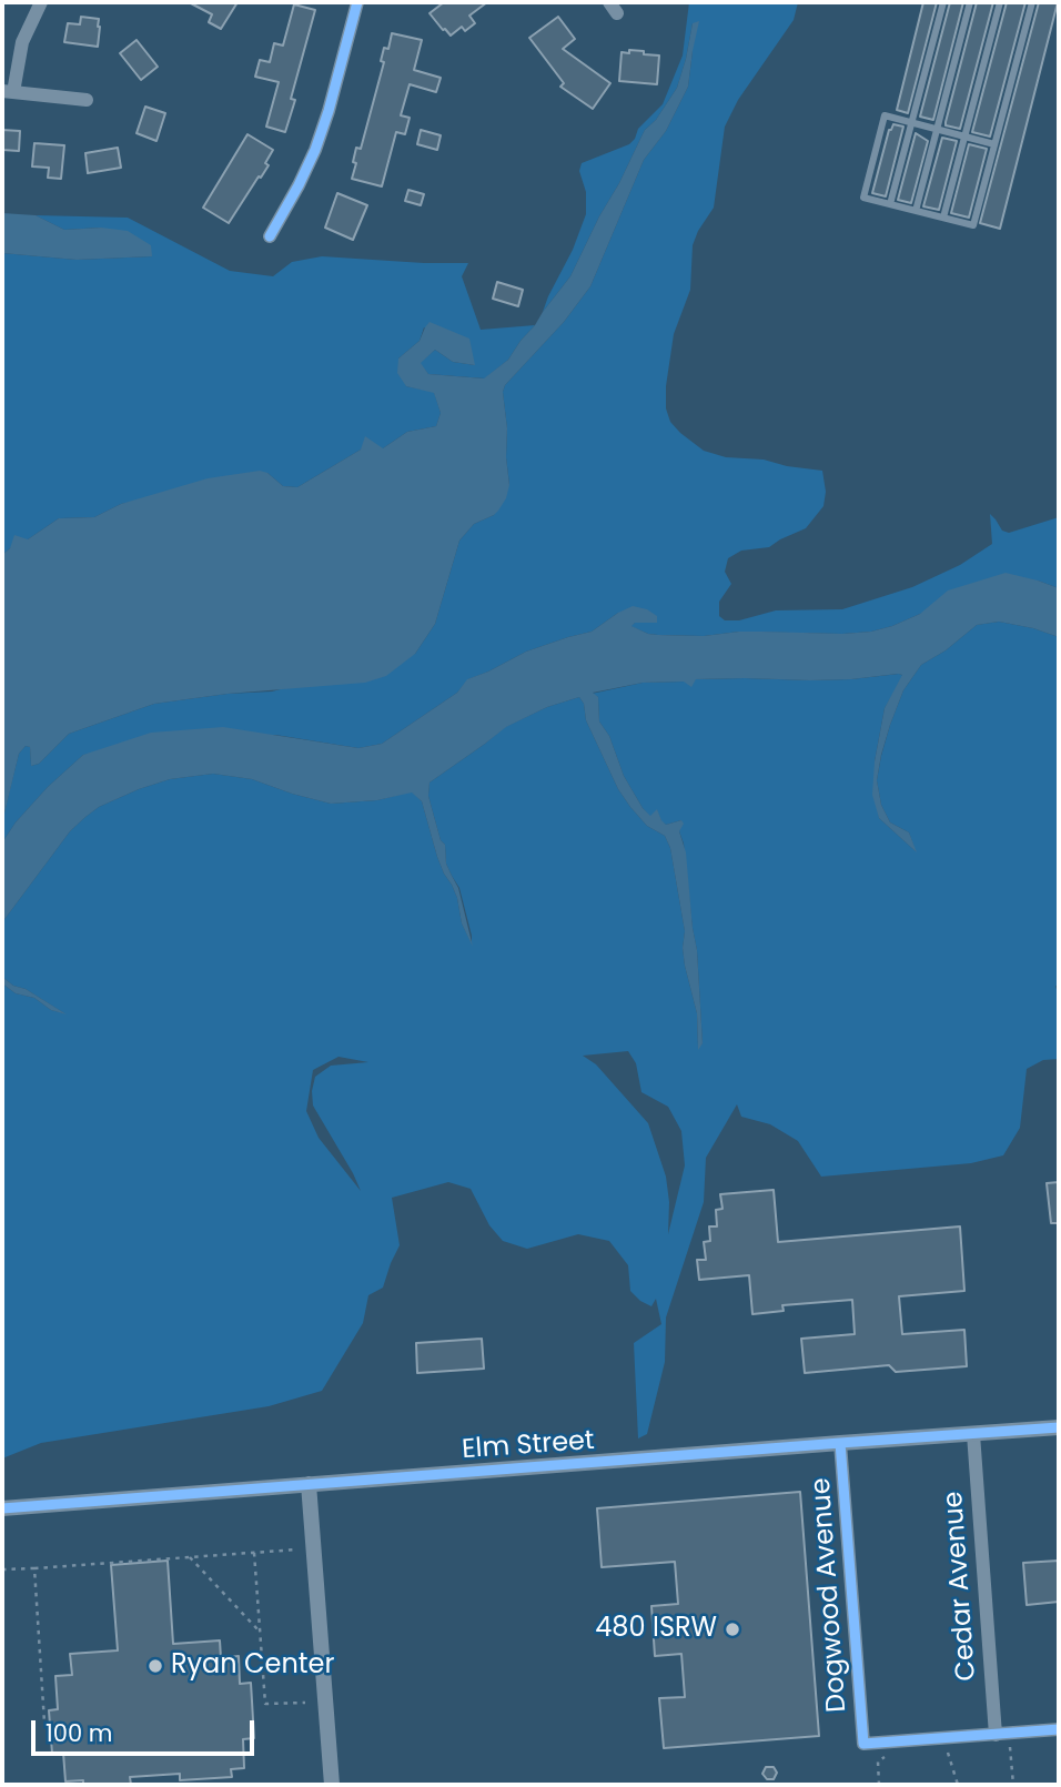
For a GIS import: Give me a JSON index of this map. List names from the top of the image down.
{
  "streets": {
    "street": ["Elm Street", "Cedar Avenue", "Dogwood Avenue"]
  },
  "crossings": [
    ["Elm Street", "Cedar Avenue"],
    ["Elm Street", "Dogwood Avenue"],
    ["Cedar Avenue", "Dogwood Avenue"]
  ],
  "places": ["480 ISRW", "Ryan Center"],
  "scale_bar": "100 m"
}
